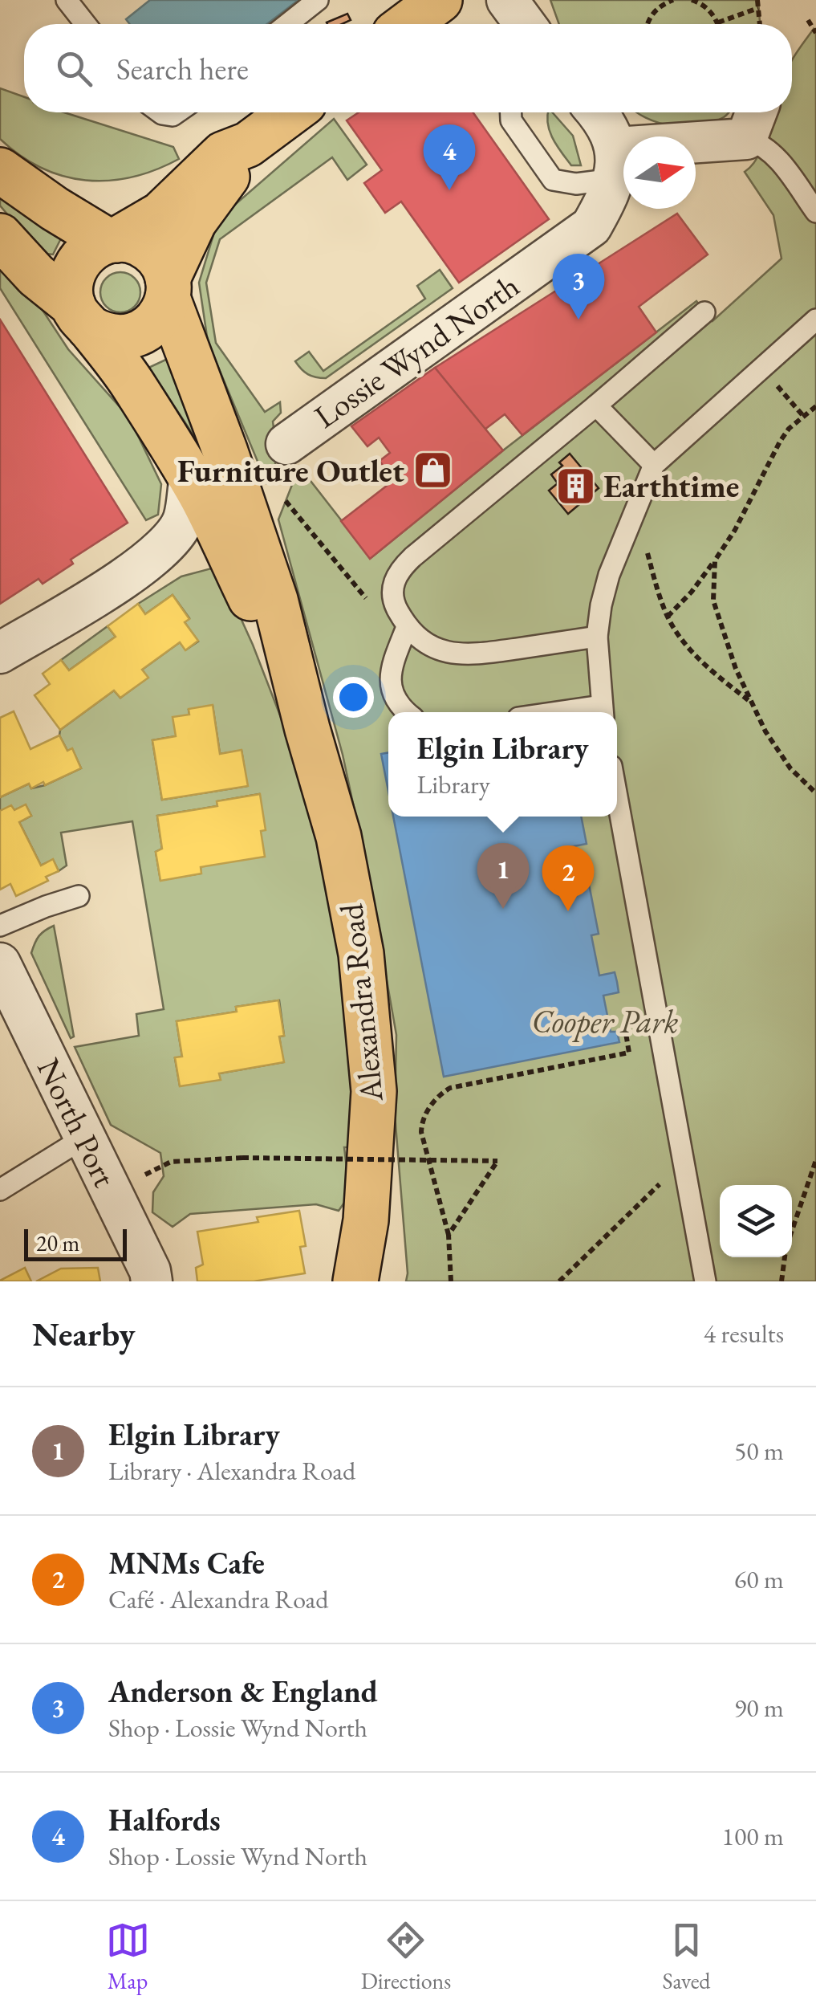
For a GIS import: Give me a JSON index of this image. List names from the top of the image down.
{
  "streets": {
    "main road": ["Alexandra Road"],
    "street": ["Lossie Wynd North", "North Port"]
  },
  "parks": ["Cooper Park"],
  "places": {
    "shop": ["Furniture Outlet"],
    "building": ["Earthtime"]
  },
  "scale_bar": "20 m",
  "north": "right",
  "page": {
    "search": "Search here",
    "pins": [
      "4",
      "3",
      "1",
      "2"
    ],
    "popup": ["Elgin Library", "Library"],
    "scale": "20 m",
    "heading": ["Nearby", "4 results"],
    "list": [
      {
        "mark": "1",
        "name": "Elgin Library",
        "note": "Library · Alexandra Road",
        "value": "50 m"
      },
      {
        "mark": "2",
        "name": "MNMs Cafe",
        "note": "Café · Alexandra Road",
        "value": "60 m"
      },
      {
        "mark": "3",
        "name": "Anderson & England",
        "note": "Shop · Lossie Wynd North",
        "value": "90 m"
      },
      {
        "mark": "4",
        "name": "Halfords",
        "note": "Shop · Lossie Wynd North",
        "value": "100 m"
      }
    ],
    "nav": ["Map", "Directions", "Saved"]
  }
}
